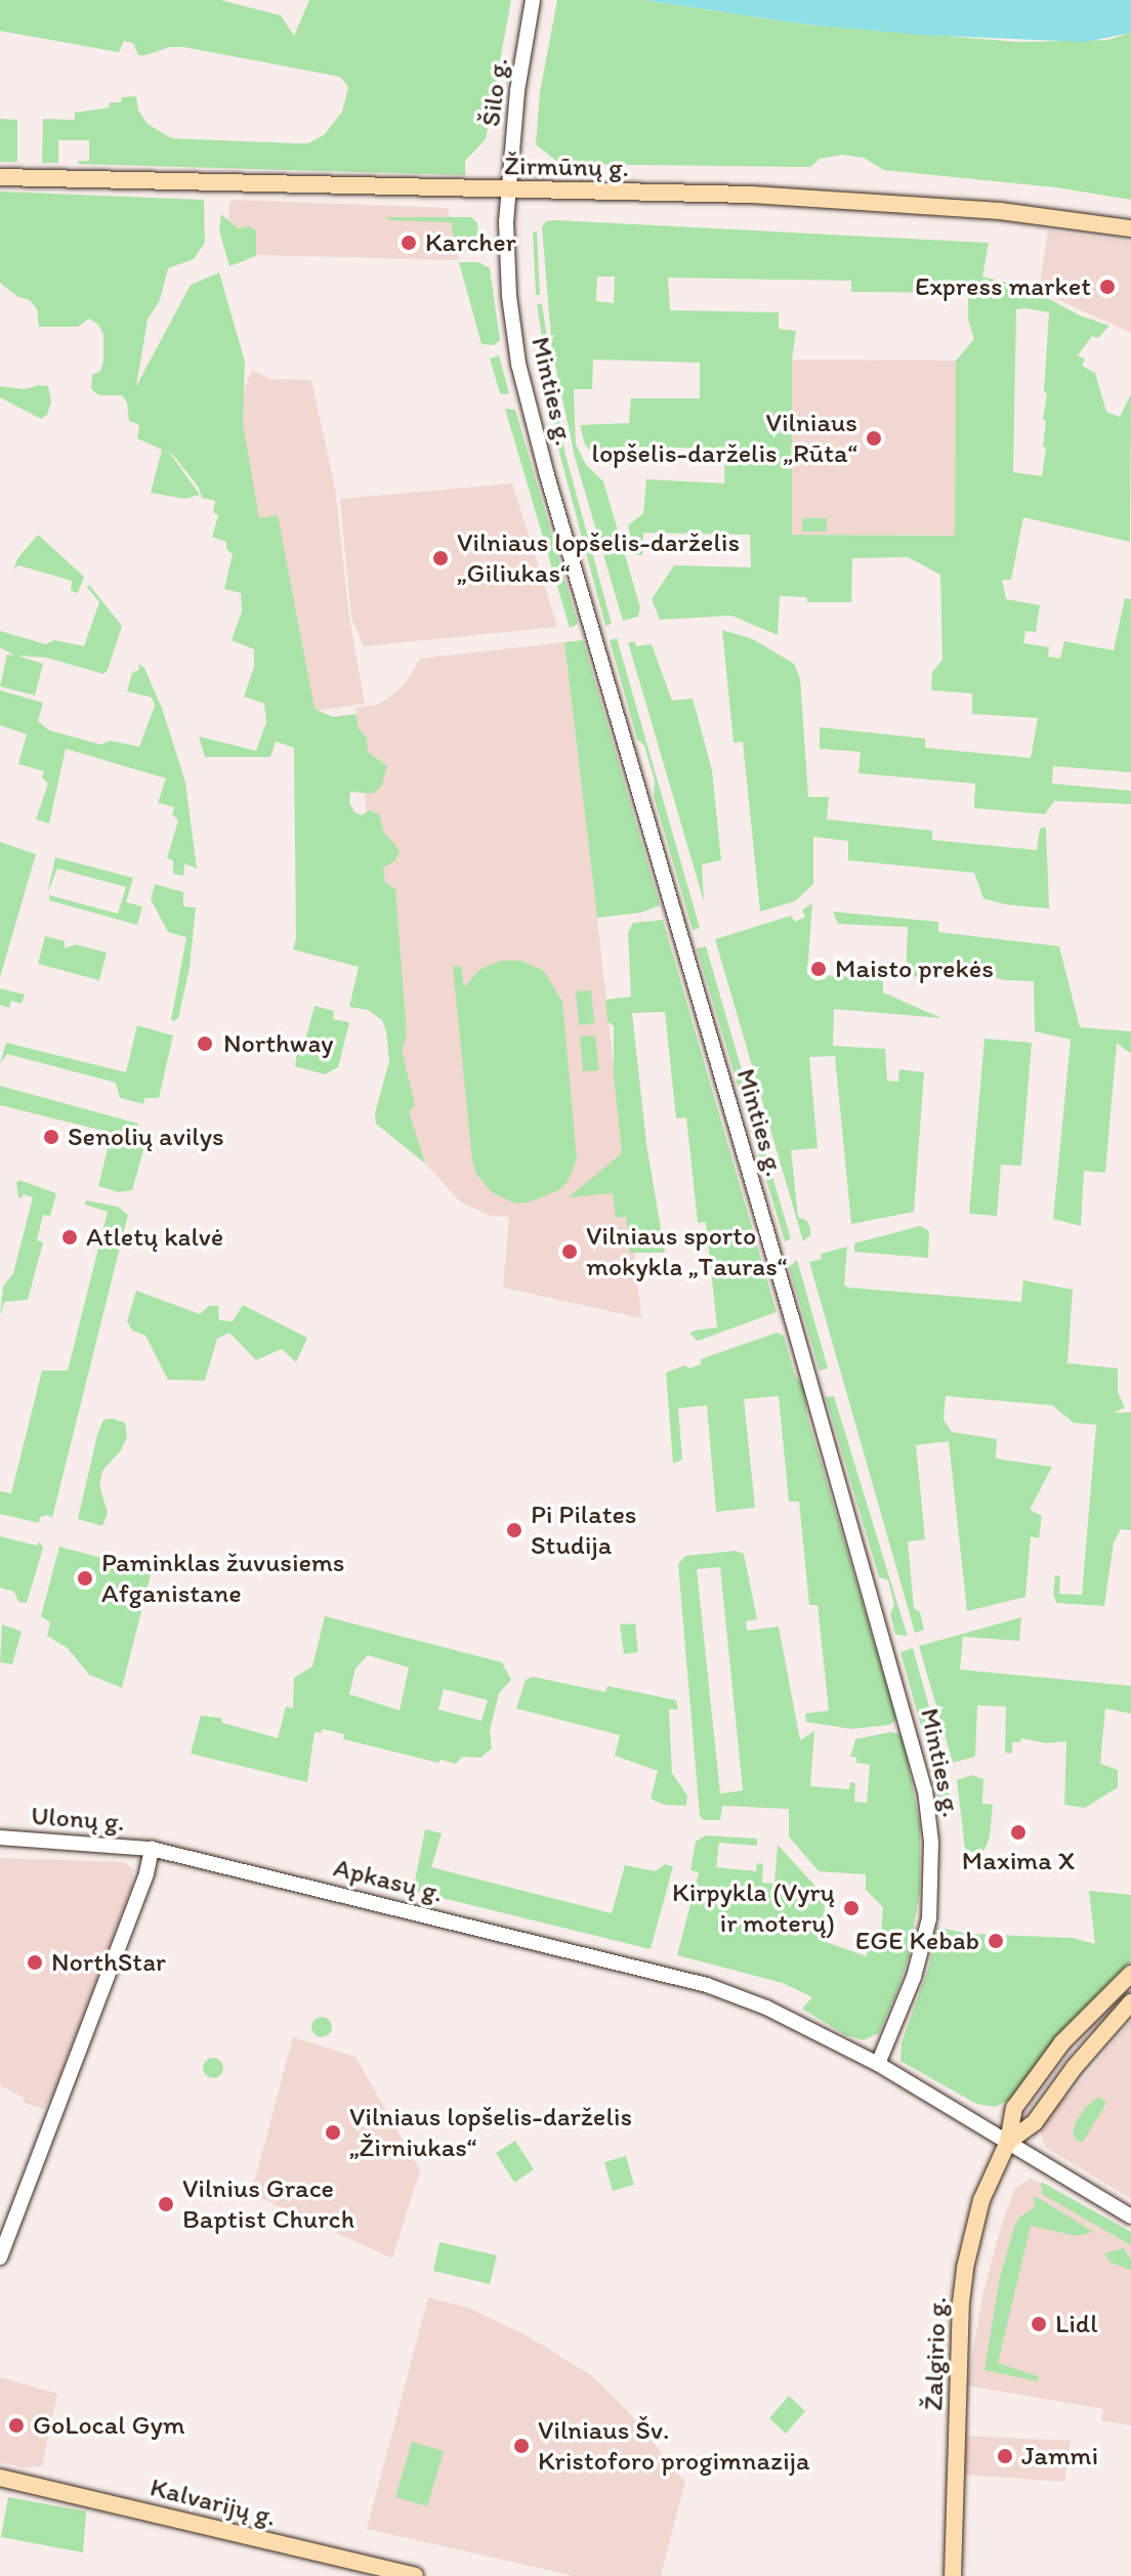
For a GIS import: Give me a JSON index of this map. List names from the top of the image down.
{
  "streets": {
    "main road": [
      "Šilo g.",
      "Žirmūnų g.",
      "Minties g.",
      "Ulonų g.",
      "Apkasų g.",
      "Žalgirio g.",
      "Kalvarijų g."
    ]
  },
  "crossings": [
    ["Šilo g.", "Žirmūnų g."],
    ["Šilo g.", "Minties g."],
    ["Žirmūnų g.", "Minties g."],
    ["Minties g.", "Apkasų g."],
    ["Ulonų g.", "Apkasų g."],
    ["Apkasų g.", "Žalgirio g."]
  ],
  "places": [
    "Karcher",
    "Express market",
    "Vilniaus lopšelis-darželis „Rūta“",
    "Vilniaus lopšelis-darželis „Giliukas“",
    "Maisto prekės",
    "Northway",
    "Senolių avilys",
    "Atletų kalvė",
    "Vilniaus sporto mokykla „Tauras“",
    "Pi Pilates Studija",
    "Paminklas žuvusiems Afganistane",
    "Maxima X",
    "Kirpykla (Vyrų ir moterų)",
    "EGE Kebab",
    "NorthStar",
    "Vilniaus lopšelis-darželis „Žirniukas“",
    "Vilnius Grace Baptist Church",
    "Lidl",
    "GoLocal Gym",
    "Vilniaus Šv. Kristoforo progimnazija",
    "Jammi"
  ]
}
